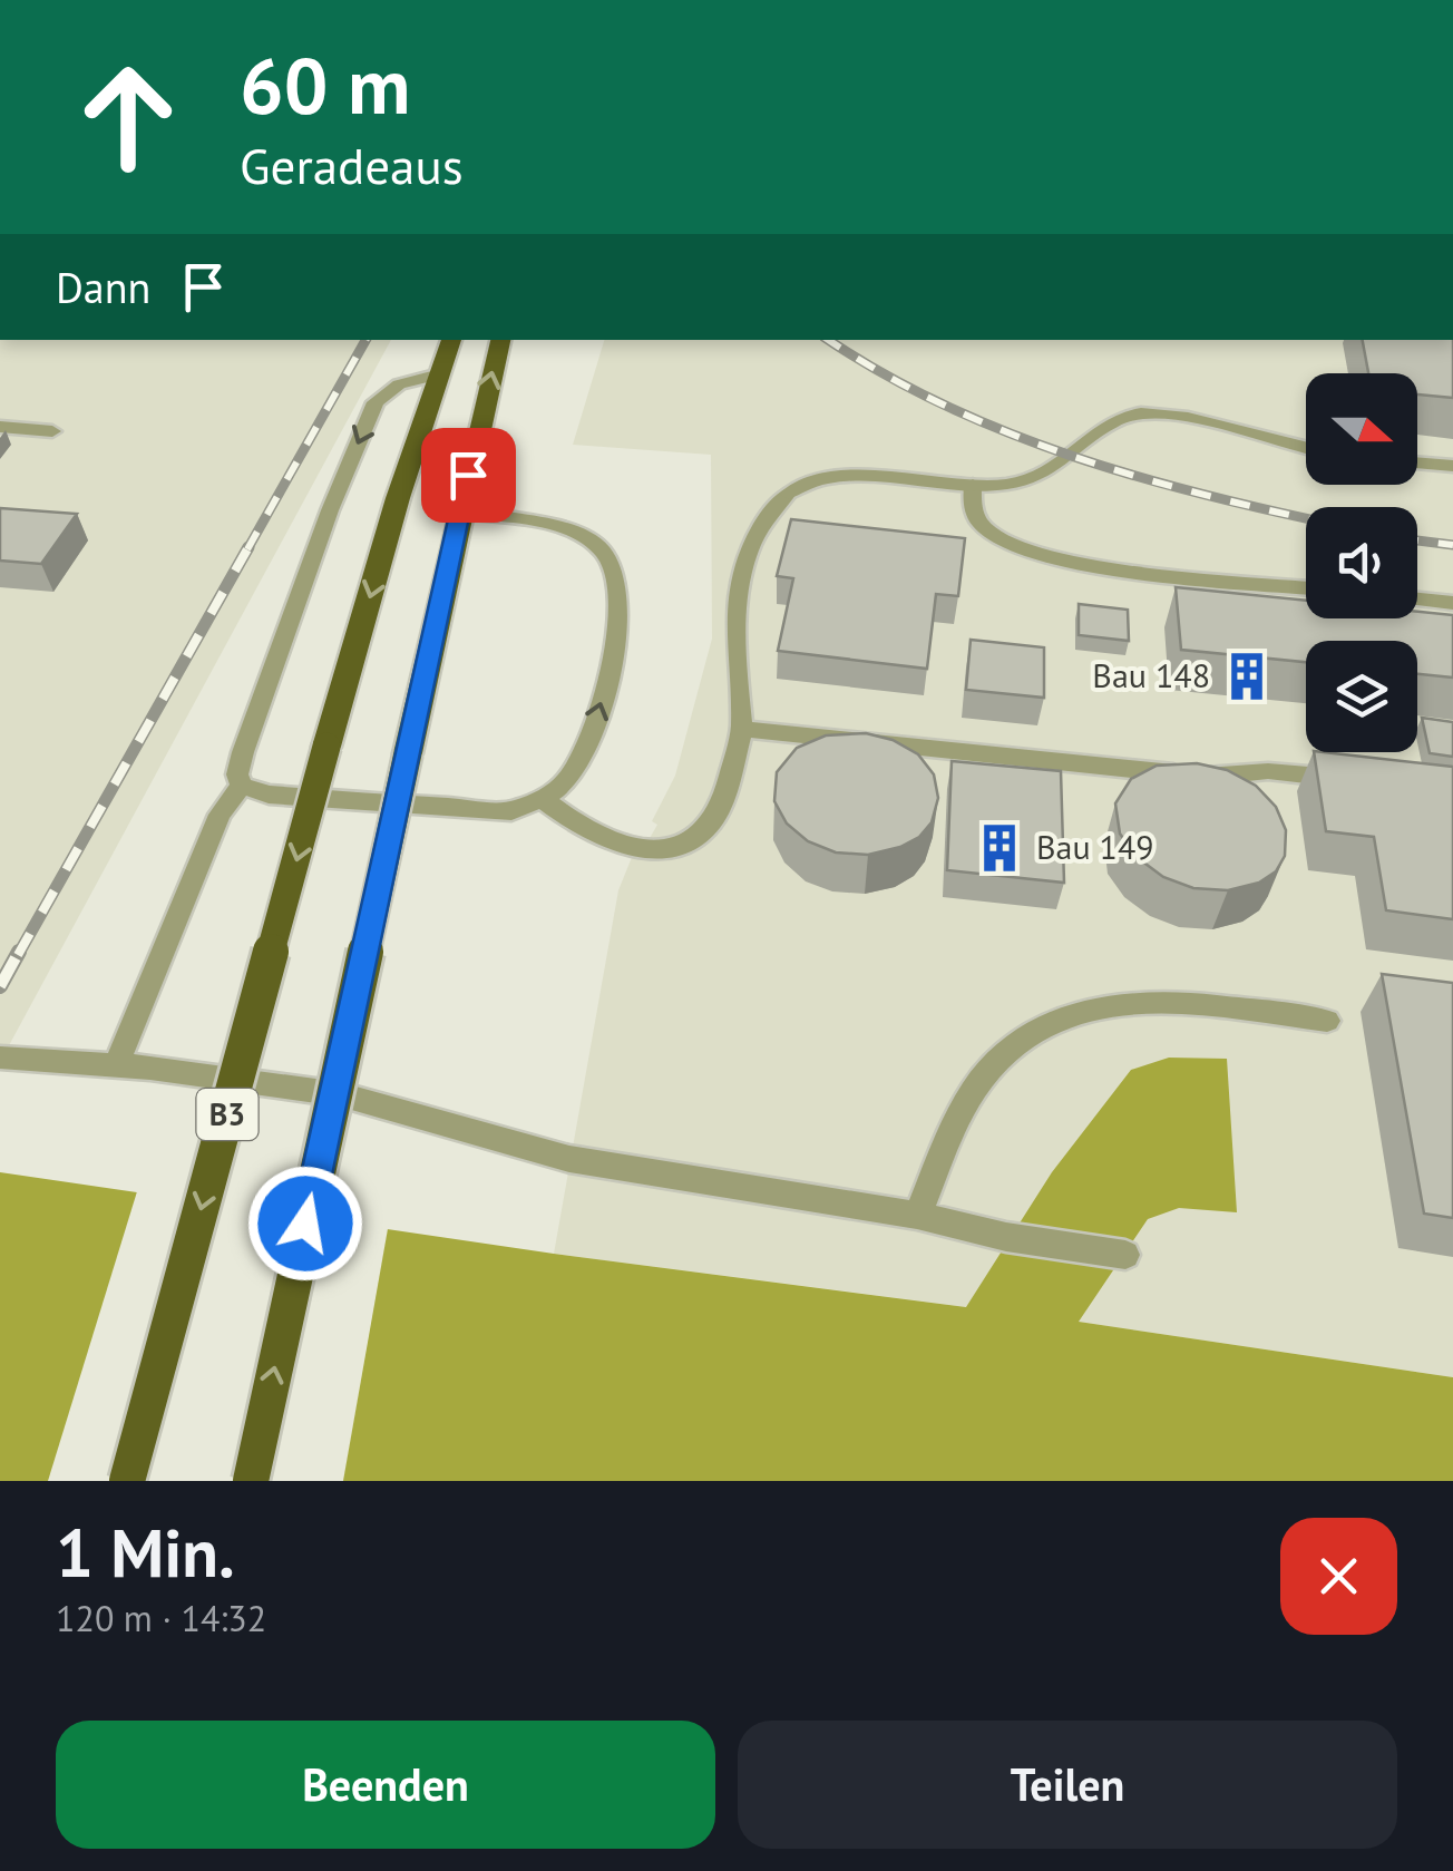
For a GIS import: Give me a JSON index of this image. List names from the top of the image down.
{
  "streets": {
    "main road": ["B3"]
  },
  "places": {
    "building": ["Bau 148", "Bau 149"]
  },
  "north": "right",
  "page": {
    "turn": ["60 m", "Geradeaus"],
    "then": "Dann",
    "heading": ["1 Min.", "120 m · 14:32"],
    "buttons": ["Beenden", "Teilen"]
  }
}
